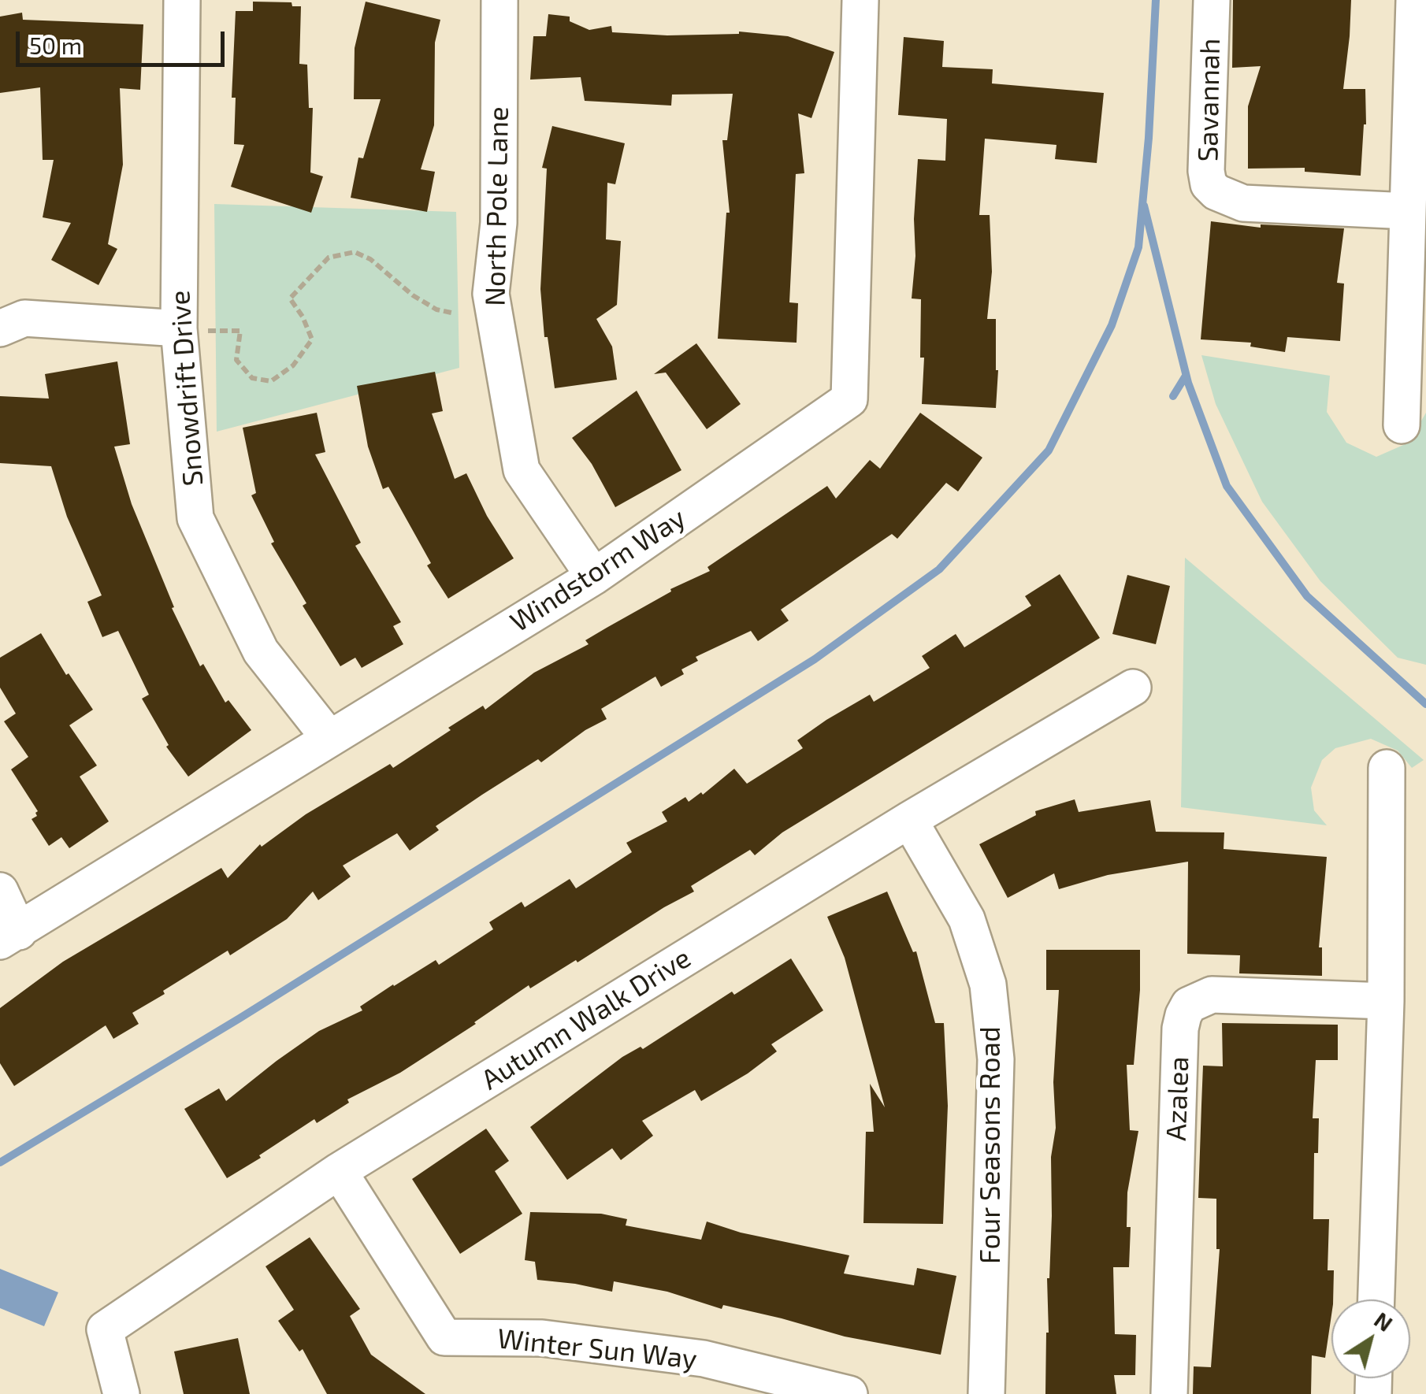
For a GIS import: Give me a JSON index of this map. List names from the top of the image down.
{
  "streets": {
    "street": [
      "Savannah",
      "North Pole Lane",
      "Snowdrift Drive",
      "Windstorm Way",
      "Autumn Walk Drive",
      "Azalea",
      "Four Seasons Road",
      "Winter Sun Way"
    ]
  },
  "crossings": [
    ["North Pole Lane", "Windstorm Way"],
    ["Snowdrift Drive", "Windstorm Way"],
    ["Autumn Walk Drive", "Four Seasons Road"],
    ["Autumn Walk Drive", "Winter Sun Way"]
  ],
  "scale_bar": "50 m",
  "north": "top right"
}
